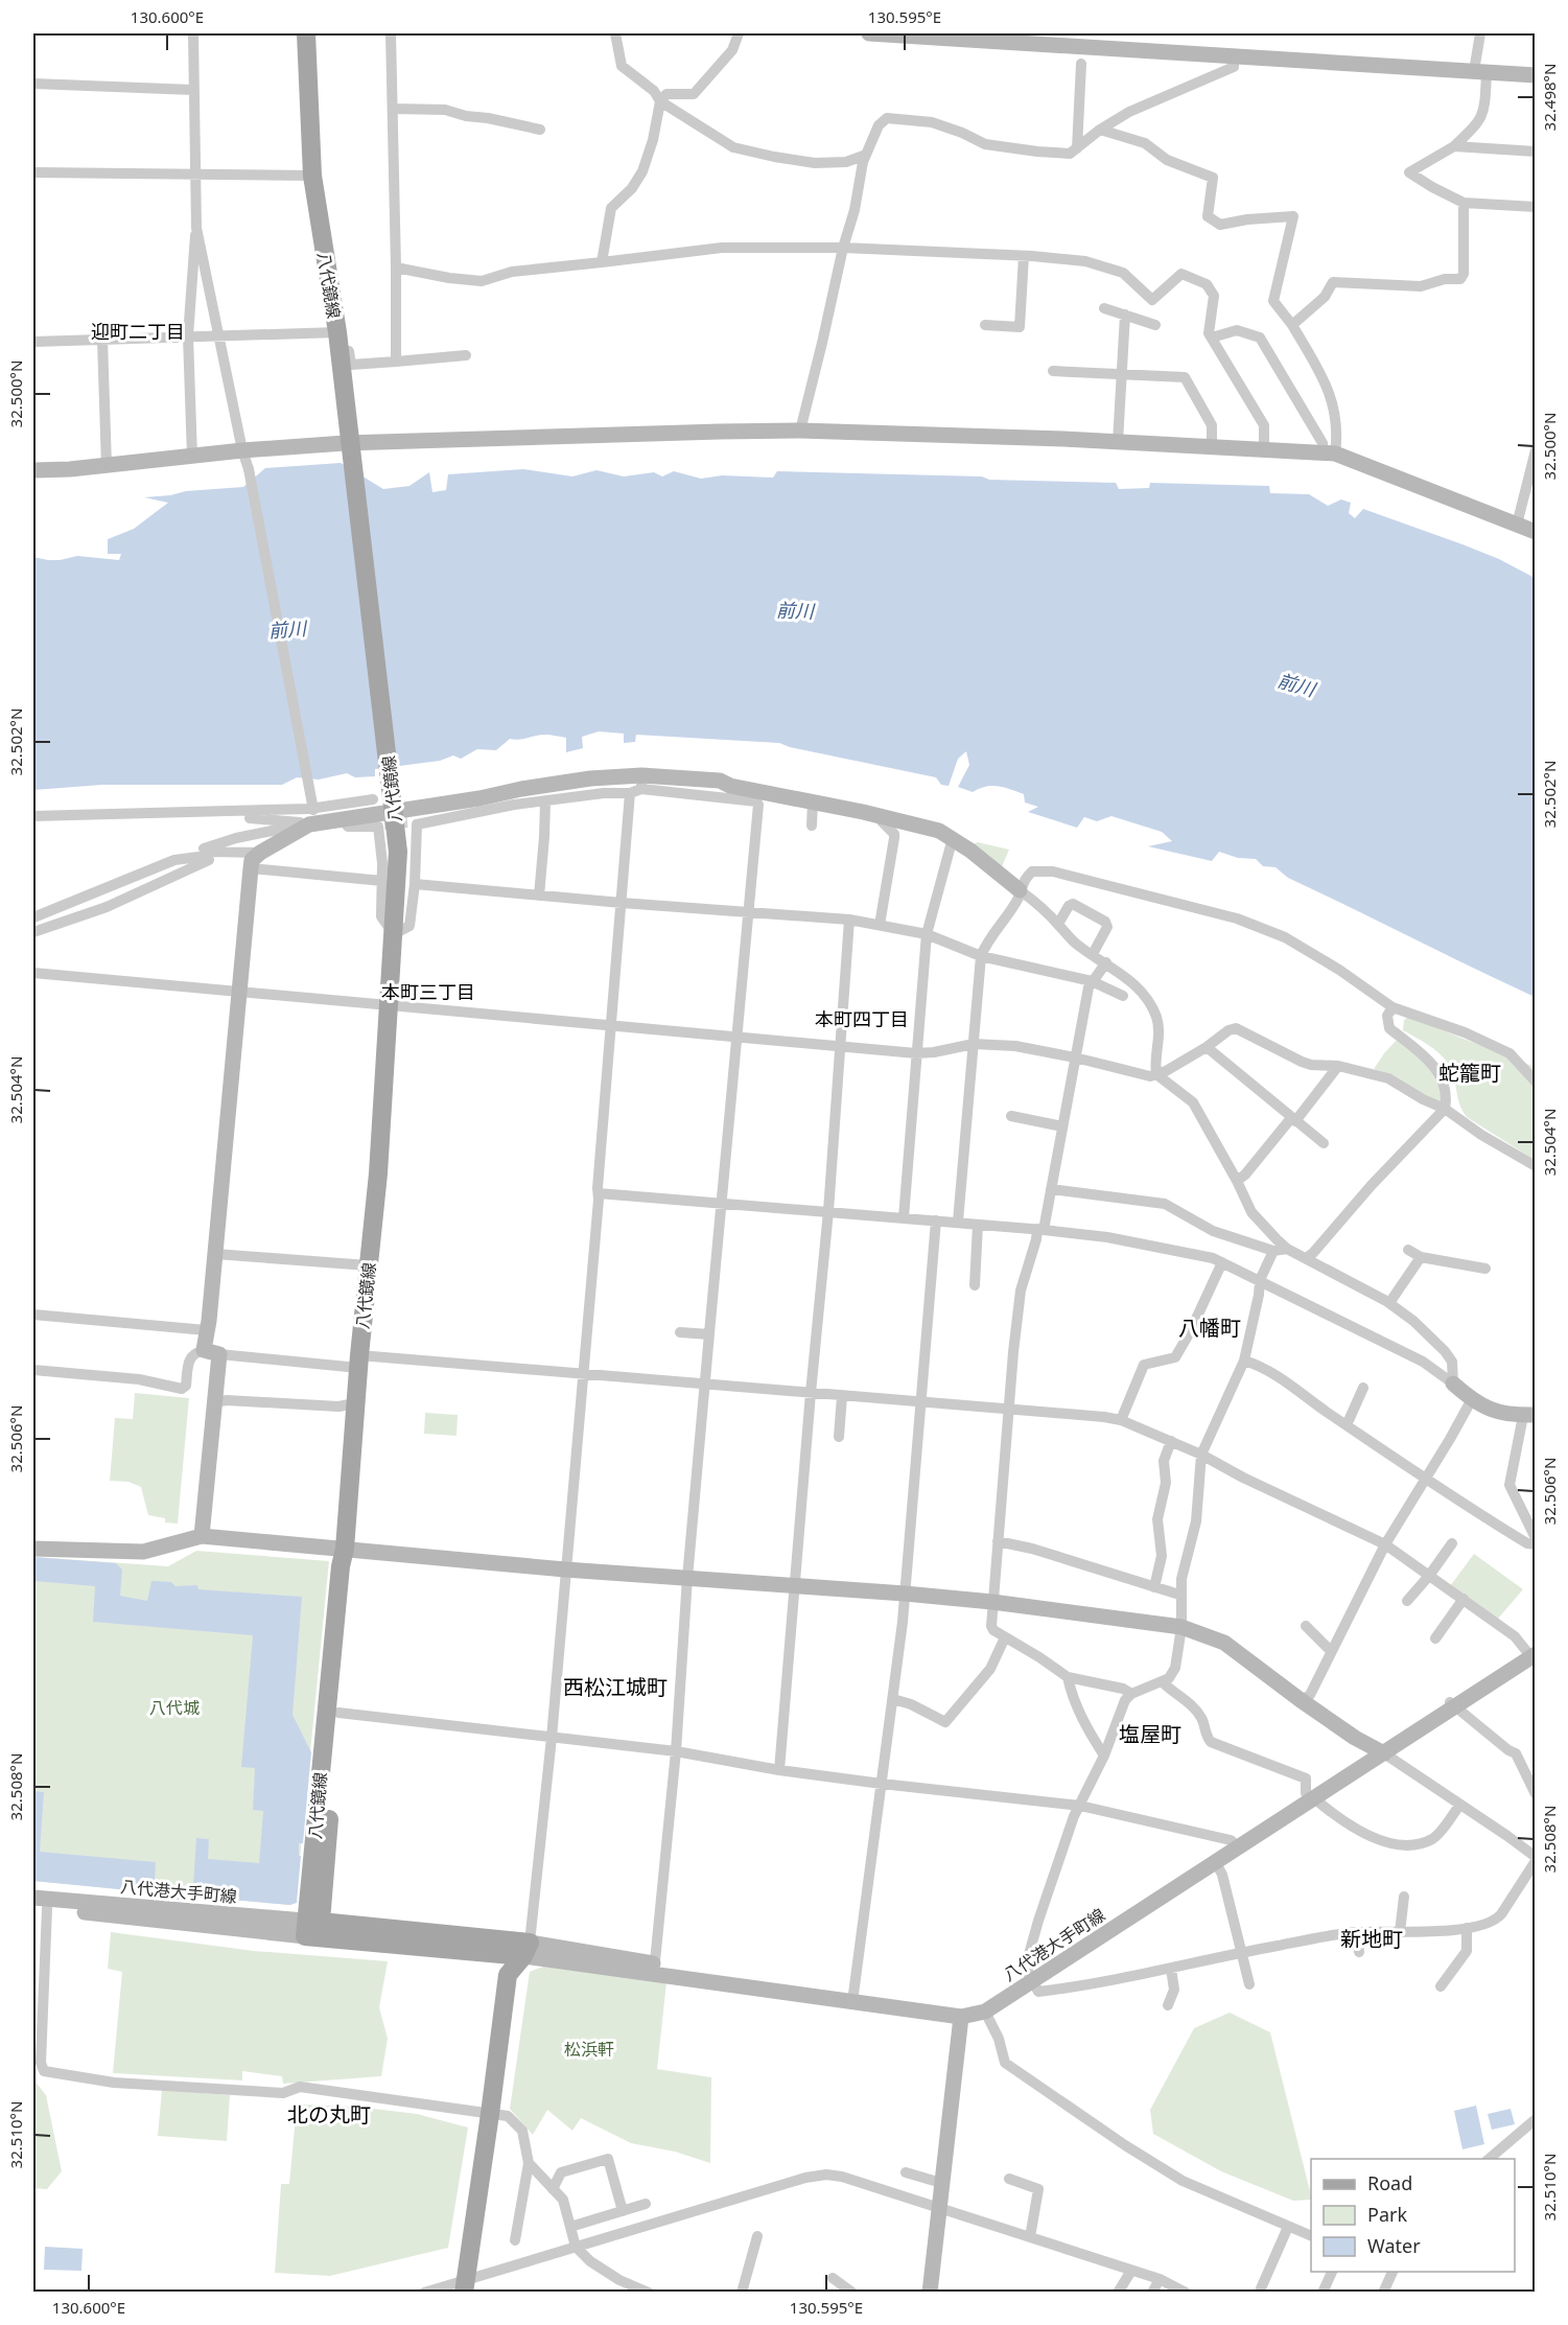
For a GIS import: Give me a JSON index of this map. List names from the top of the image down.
{
  "streets": {
    "main road": ["八代鏡線"],
    "street": ["八代港大手町線"]
  },
  "crossings": [
    ["八代鏡線", "八代港大手町線"]
  ],
  "districts": [
    "迎町二丁目",
    "本町三丁目",
    "本町四丁目",
    "蛇籠町",
    "八幡町",
    "西松江城町",
    "塩屋町",
    "新地町",
    "北の丸町"
  ],
  "water": ["前川"],
  "parks": ["八代城", "松浜軒"],
  "legend": ["Road", "Park", "Water"],
  "coordinates": [
    "130.600°E",
    "130.595°E",
    "32.498°N",
    "32.500°N",
    "32.502°N",
    "32.504°N",
    "32.506°N",
    "32.508°N",
    "32.510°N"
  ]
}
